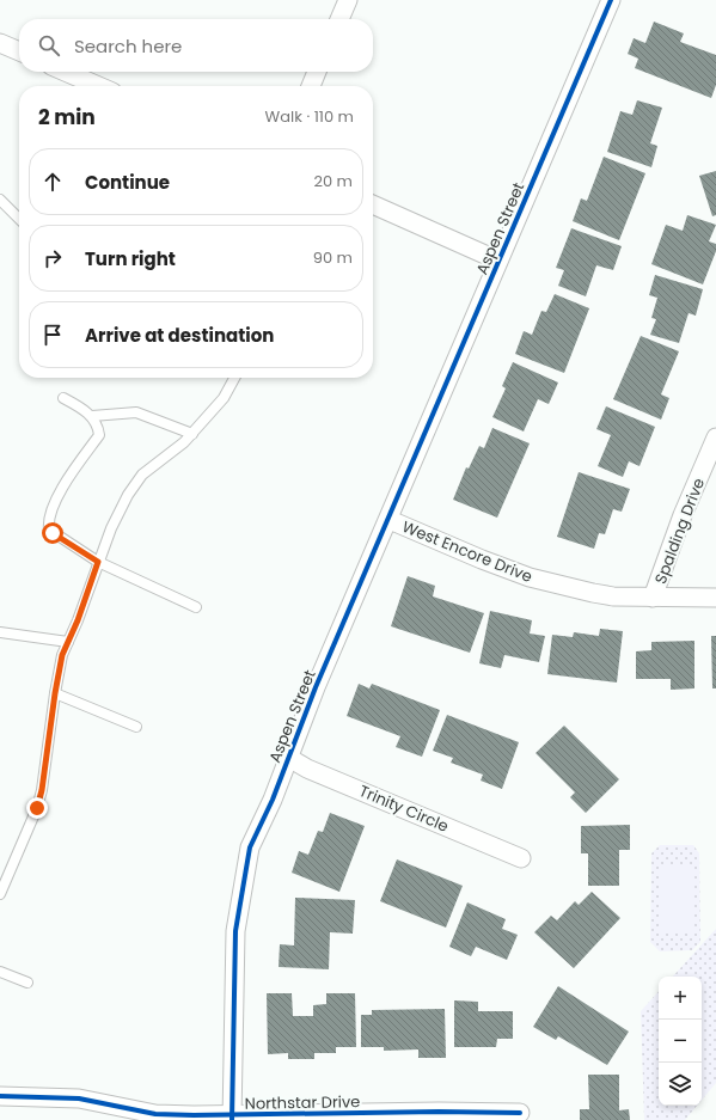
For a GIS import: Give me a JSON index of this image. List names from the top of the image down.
{
  "streets": {
    "street": [
      "Aspen Street",
      "Spalding Drive",
      "West Encore Drive",
      "Trinity Circle",
      "Northstar Drive"
    ]
  },
  "crossings": [
    ["Aspen Street", "West Encore Drive"],
    ["Aspen Street", "Trinity Circle"],
    ["Aspen Street", "Northstar Drive"],
    ["Spalding Drive", "West Encore Drive"]
  ],
  "page": {
    "search": "Search here",
    "heading": ["2 min", "Walk · 110 m"],
    "list": [
      ["Continue", "20 m"],
      ["Turn right", "90 m"],
      "Arrive at destination"
    ],
    "map_buttons": ["+", "−"]
  }
}
